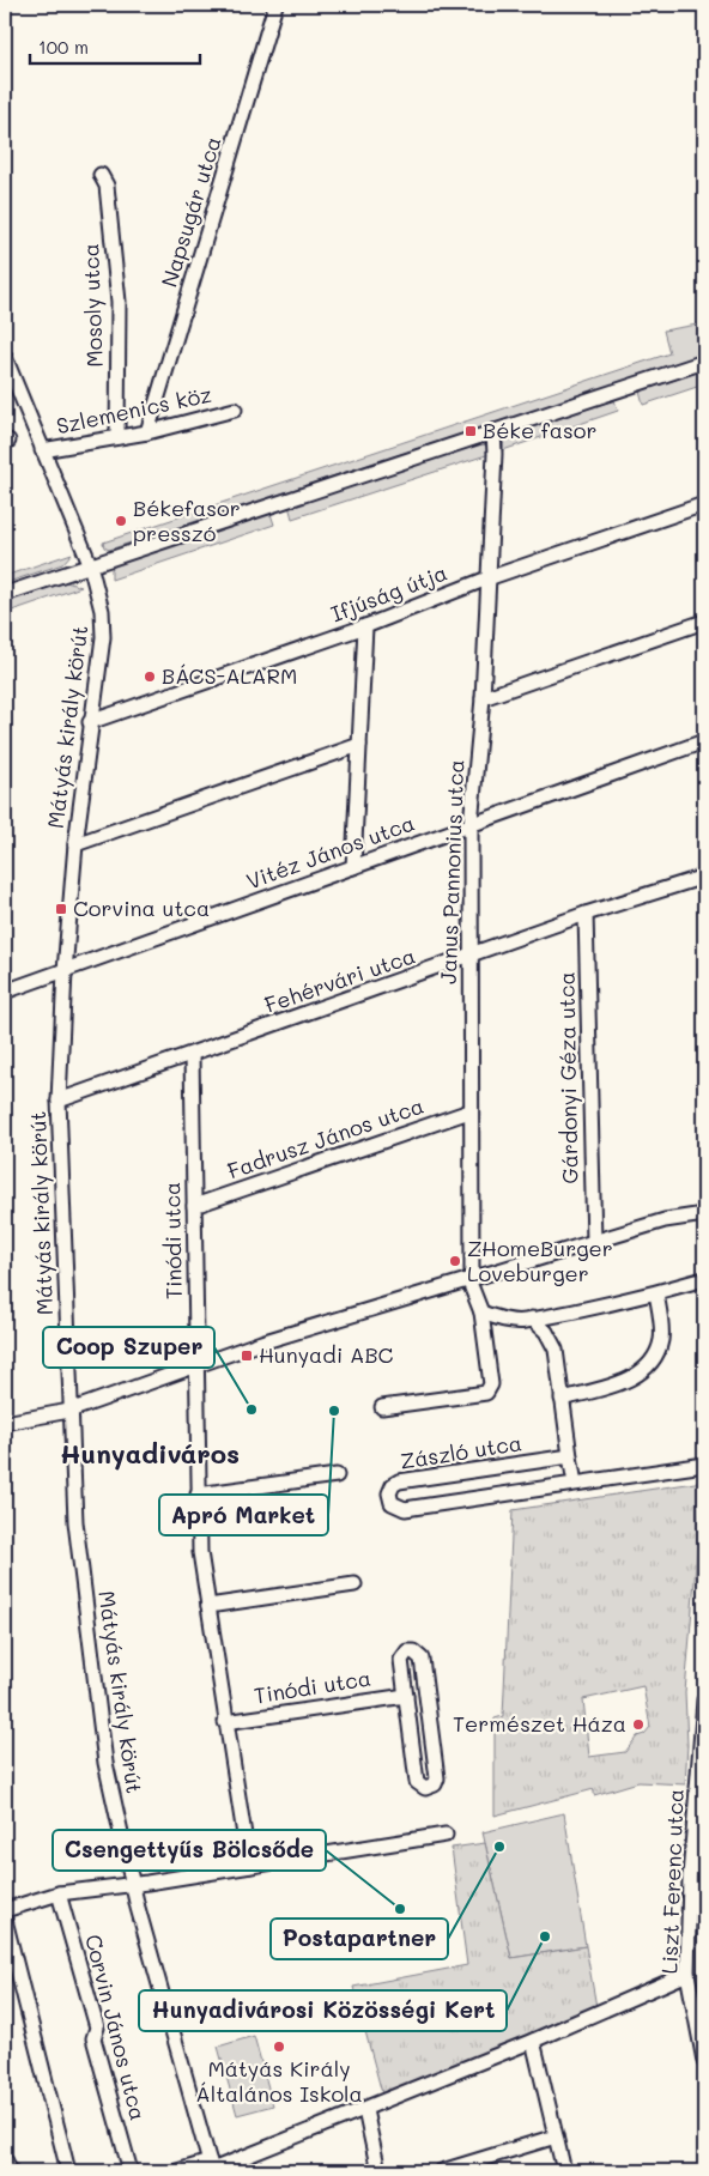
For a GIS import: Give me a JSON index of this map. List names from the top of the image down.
{
  "streets": {
    "street": [
      "Napsugár utca",
      "Mosoly utca",
      "Szlemenics köz",
      "Ifjúság útja",
      "Mátyás király körút",
      "Vitéz János utca",
      "Janus Pannonius utca",
      "Fehérvári utca",
      "Gárdonyi Géza utca",
      "Fadrusz János utca",
      "Tinódi utca",
      "Zászló utca",
      "Liszt Ferenc utca",
      "Corvin János utca"
    ]
  },
  "crossings": [
    ["Napsugár utca", "Szlemenics köz"],
    ["Mosoly utca", "Szlemenics köz"],
    ["Szlemenics köz", "Mátyás király körút"],
    ["Ifjúság útja", "Mátyás király körút"],
    ["Ifjúság útja", "Janus Pannonius utca"],
    ["Mátyás király körút", "Vitéz János utca"],
    ["Mátyás király körút", "Fehérvári utca"],
    ["Vitéz János utca", "Janus Pannonius utca"],
    ["Janus Pannonius utca", "Fehérvári utca"],
    ["Janus Pannonius utca", "Fadrusz János utca"],
    ["Fehérvári utca", "Gárdonyi Géza utca"],
    ["Fehérvári utca", "Tinódi utca"],
    ["Fadrusz János utca", "Tinódi utca"]
  ],
  "districts": ["Hunyadiváros"],
  "places": {
    "transit": ["Béke fasor", "Corvina utca", "Hunyadi ABC"],
    "other": [
      "Békefasor presszó",
      "BÁCS-ALARM",
      "ZHomeBurger Loveburger",
      "Coop Szuper",
      "Apró Market",
      "Természet Háza",
      "Postapartner",
      "Csengettyűs Bölcsőde",
      "Hunyadivárosi Közösségi Kert",
      "Mátyás Király Általános Iskola"
    ]
  },
  "scale_bar": "100 m"
}
